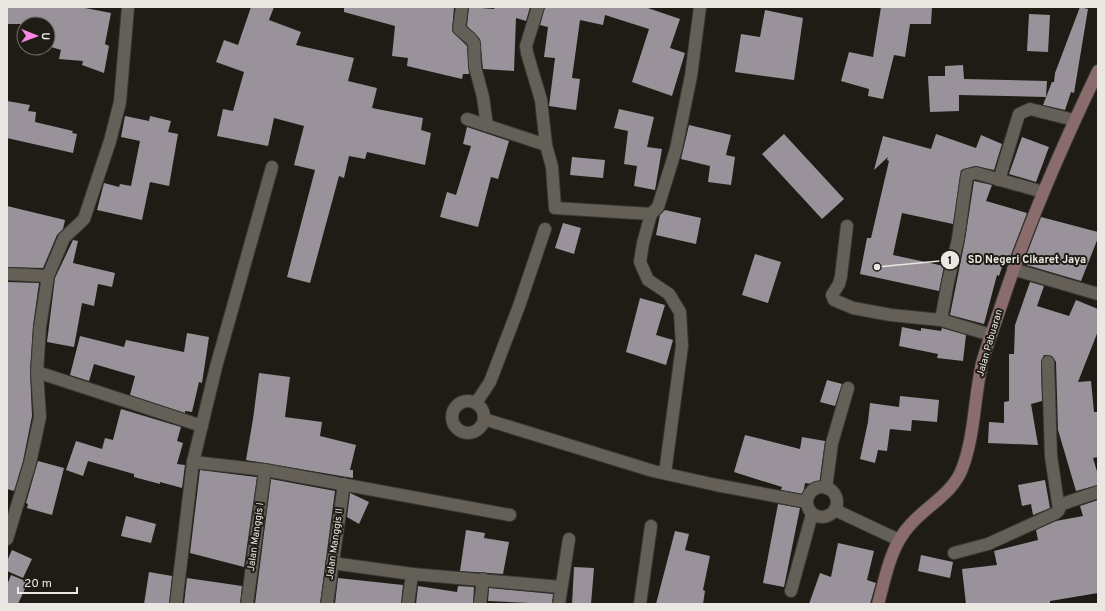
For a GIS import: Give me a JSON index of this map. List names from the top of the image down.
{
  "streets": {
    "street": ["Jalan Pabuaran", "Jalan Manggis I", "Jalan Manggis II"]
  },
  "places": ["SD Negeri Cikaret Jaya"],
  "scale_bar": "20 m",
  "north": "right"
}
